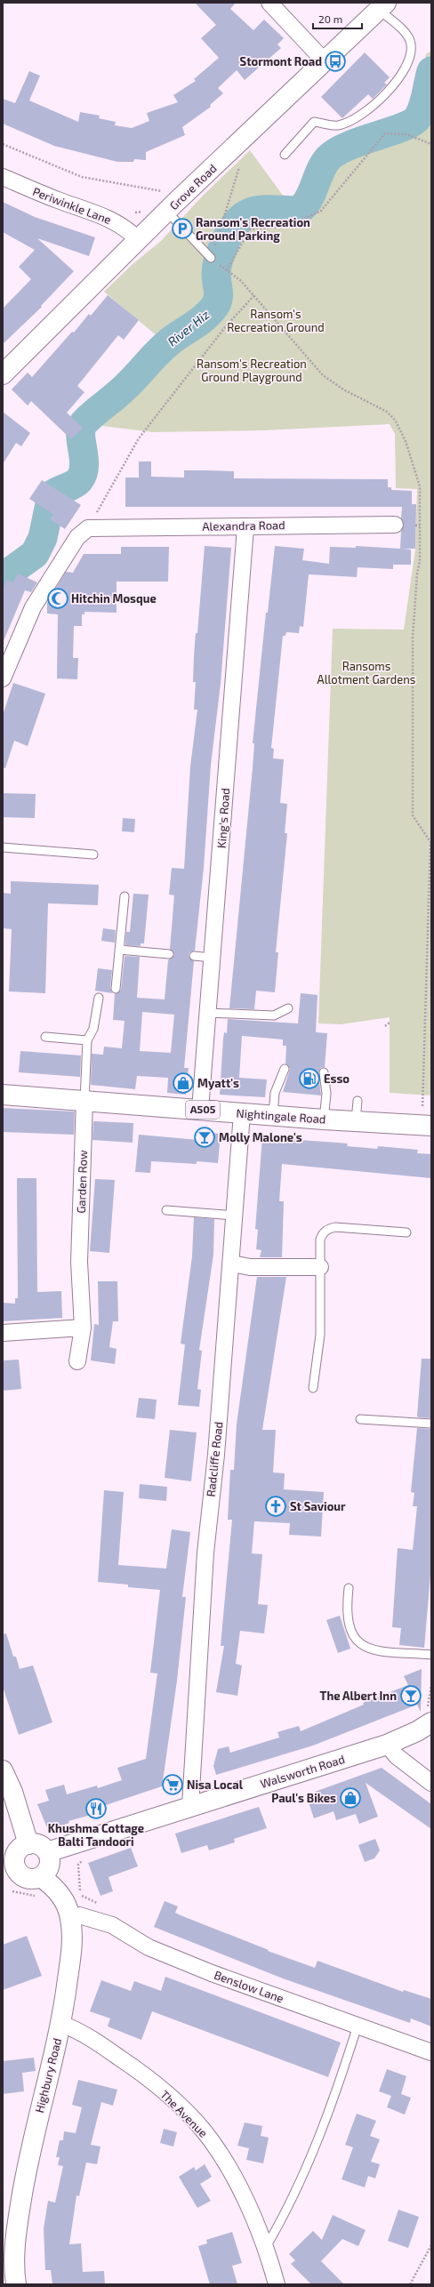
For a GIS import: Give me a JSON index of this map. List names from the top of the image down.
{
  "streets": {
    "street": [
      "Grove Road",
      "Periwinkle Lane",
      "Alexandra Road",
      "King's Road",
      "A505",
      "Nightingale Road",
      "Garden Row",
      "Radcliffe Road",
      "Walsworth Road",
      "Benslow Lane",
      "Highbury Road",
      "The Avenue"
    ]
  },
  "crossings": [
    ["Grove Road", "Periwinkle Lane"],
    ["Alexandra Road", "King's Road"],
    ["King's Road", "Nightingale Road"],
    ["Nightingale Road", "Garden Row"],
    ["Nightingale Road", "Radcliffe Road"],
    ["Radcliffe Road", "Walsworth Road"],
    ["Walsworth Road", "Highbury Road"],
    ["Benslow Lane", "Highbury Road"],
    ["Highbury Road", "The Avenue"]
  ],
  "water": ["River Hiz"],
  "parks": ["Ransom's Recreation Ground", "Ransom's Recreation Ground Playground", "Ransoms Allotment Gardens"],
  "places": {
    "bus stop": ["Stormont Road"],
    "parking": ["Ransom's Recreation Ground Parking"],
    "mosque": ["Hitchin Mosque"],
    "fuel station": ["Esso"],
    "shop": ["Myatt's", "Paul's Bikes"],
    "bar": ["Molly Malone's", "The Albert Inn"],
    "church": ["St Saviour"],
    "supermarket": ["Nisa Local"],
    "restaurant": ["Khushma Cottage Balti Tandoori"]
  },
  "scale_bar": "20 m"
}
